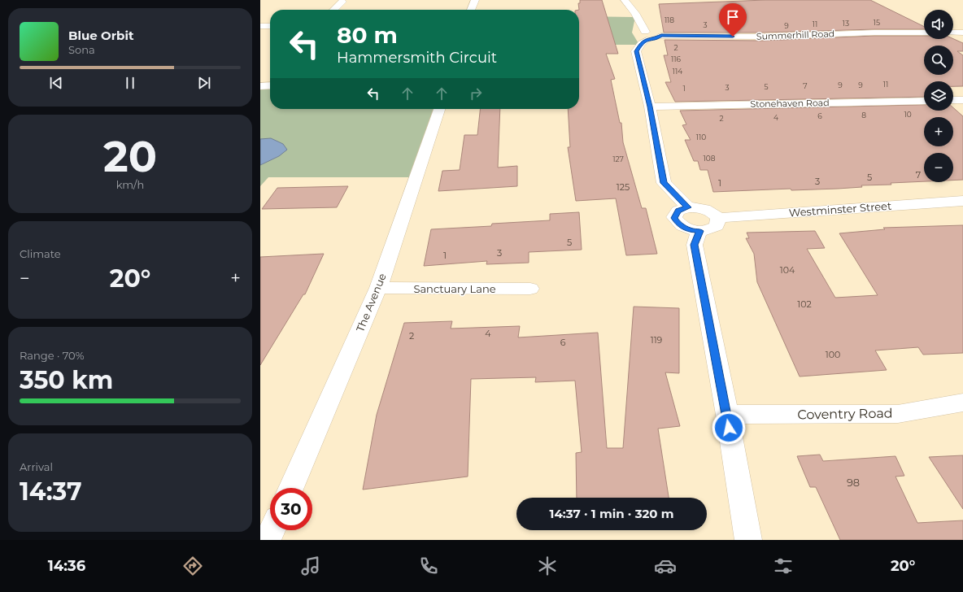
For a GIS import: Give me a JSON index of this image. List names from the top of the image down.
{
  "streets": {
    "street": [
      "Summerhill Road",
      "Stonehaven Road",
      "Westminster Street",
      "Sanctuary Lane",
      "The Avenue",
      "Coventry Road"
    ]
  },
  "crossings": [
    ["Sanctuary Lane", "The Avenue"]
  ],
  "house_numbers": [
    "118",
    "15",
    "13",
    "11",
    "3",
    "9",
    "2",
    "116",
    "114",
    "11",
    "9",
    "9",
    "7",
    "5",
    "3",
    "1",
    "10",
    "8",
    "6",
    "4",
    "2",
    "110",
    "108",
    "127",
    "7",
    "5",
    "3",
    "1",
    "125",
    "5",
    "3",
    "1",
    "104",
    "102",
    "4",
    "2",
    "119",
    "6",
    "100",
    "98"
  ],
  "page": {
    "map_buttons": ["+", "−"],
    "turn": ["80 m", "Hammersmith Circuit"],
    "song": ["Blue Orbit", "Sona"],
    "tile": [
      ["20", "km/h"],
      "Climate",
      ["Range · 70%", "350 km"],
      ["Arrival", "14:37"]
    ],
    "heat": ["−", "20°", "+"],
    "limit": "30",
    "trip": "14:37 · 1 min · 320 m",
    "tabs": ["14:36", "20°"]
  }
}
